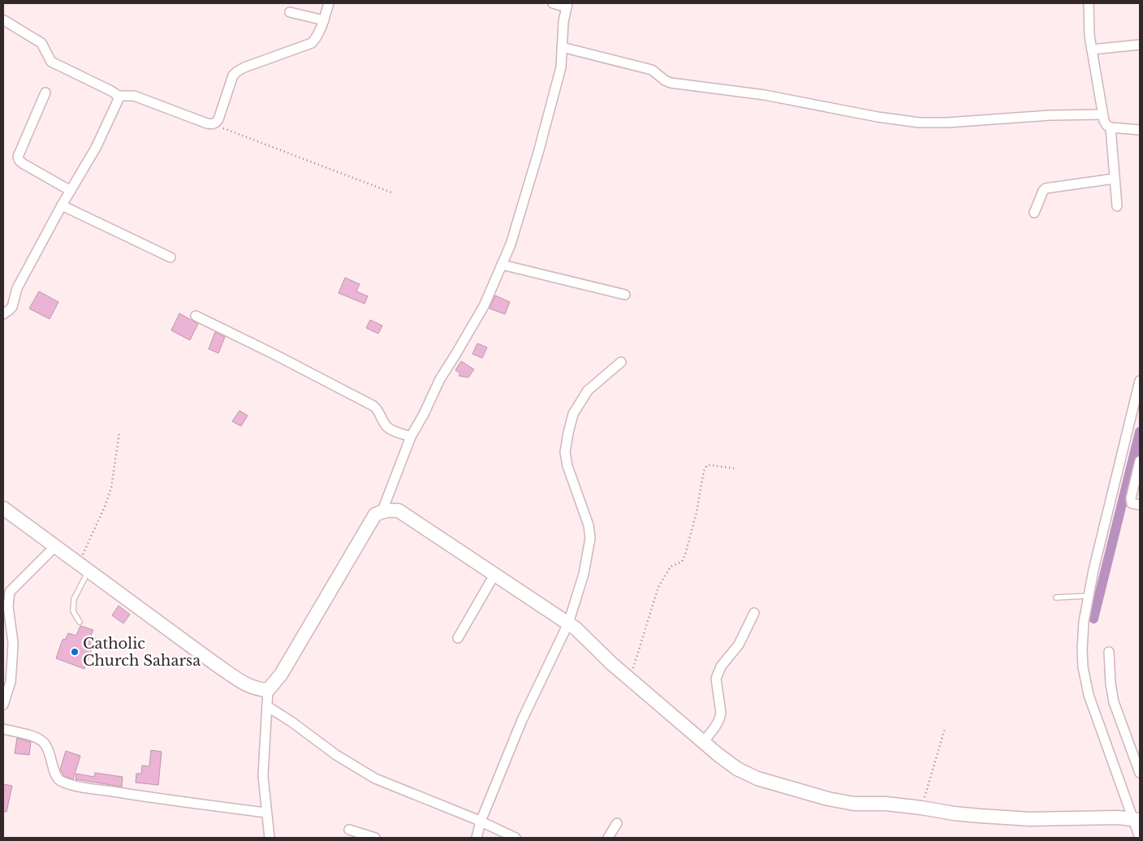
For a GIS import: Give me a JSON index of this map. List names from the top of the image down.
{
  "places": ["Catholic Church Saharsa"]
}
